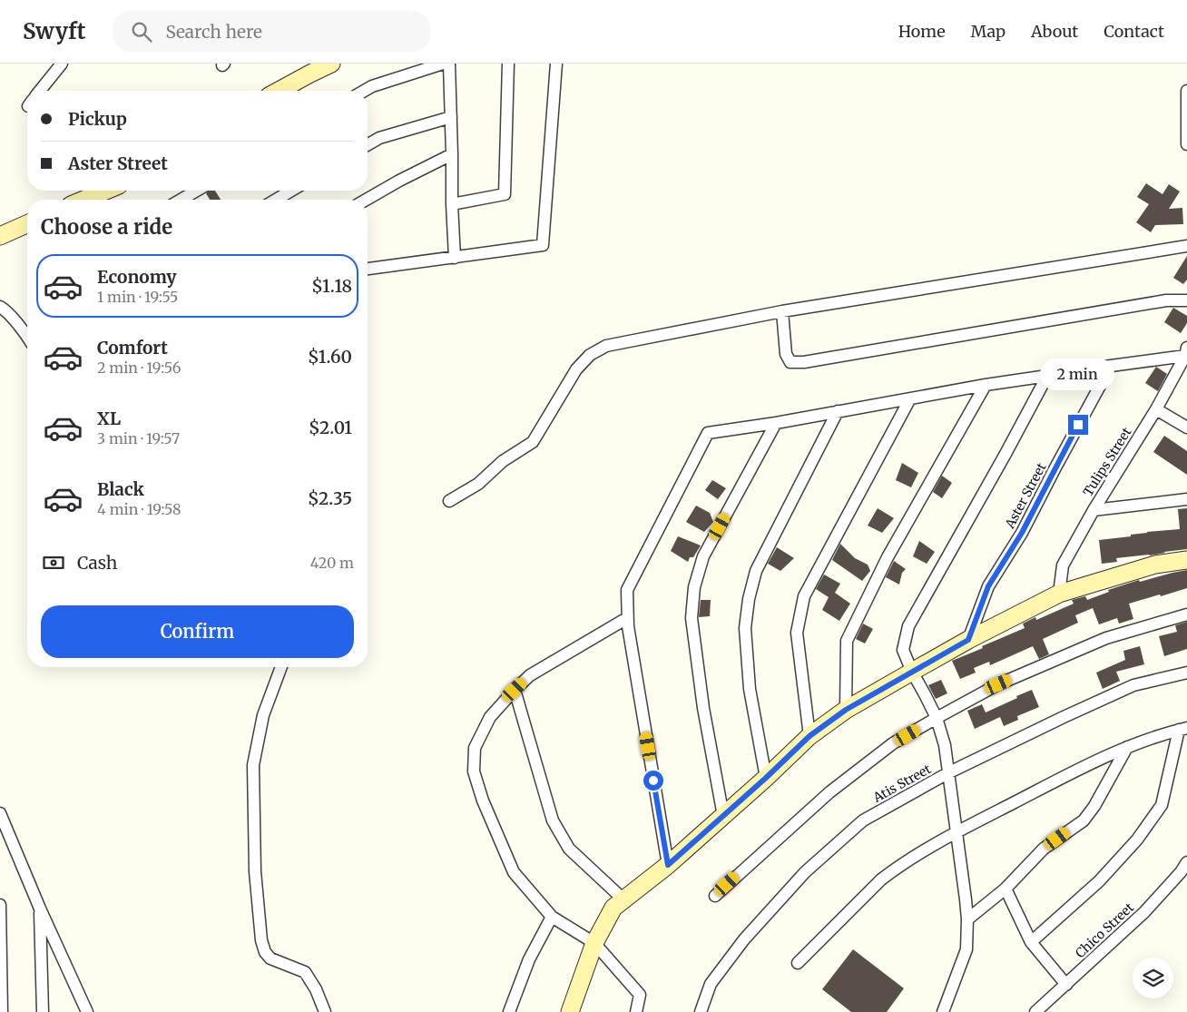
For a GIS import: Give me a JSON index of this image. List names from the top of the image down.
{
  "streets": {
    "street": [
      "Tulips Street",
      "Aster Street",
      "Atis Street",
      "Chico Street"
    ]
  },
  "page": {
    "header": "Swyft",
    "search": "Search here",
    "nav": [
      "Home",
      "Map",
      "About",
      "Contact"
    ],
    "banner": ["Pickup", "Aster Street"],
    "heading": "Choose a ride",
    "list": [
      {
        "name": "Economy",
        "note": "1 min · 19:55",
        "value": "$1.18"
      },
      {
        "name": "Comfort",
        "note": "2 min · 19:56",
        "value": "$1.60"
      },
      {
        "name": "XL",
        "note": "3 min · 19:57",
        "value": "$2.01"
      },
      {
        "name": "Black",
        "note": "4 min · 19:58",
        "value": "$2.35"
      }
    ],
    "bubble": "2 min",
    "pay": ["Cash", "420 m"],
    "buttons": "Confirm"
  }
}
